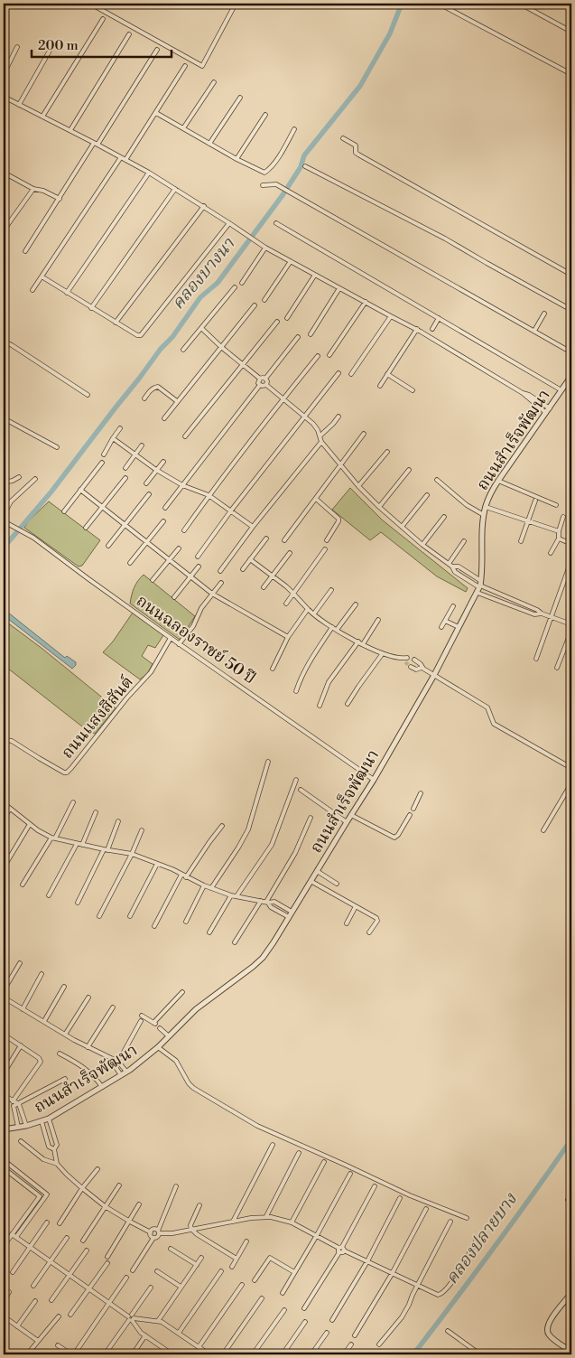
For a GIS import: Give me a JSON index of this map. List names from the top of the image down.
{
  "streets": {
    "street": ["ถนนสำเร็จพัฒนา", "ถนนฉลองราชย์ 50 ปี", "ถนนแสงสีสันต์"]
  },
  "crossings": [
    ["ถนนสำเร็จพัฒนา", "ถนนฉลองราชย์ 50 ปี"],
    ["ถนนฉลองราชย์ 50 ปี", "ถนนแสงสีสันต์"]
  ],
  "water": ["คลองบางนา", "คลองปลายบาง"],
  "scale_bar": "200 m"
}
